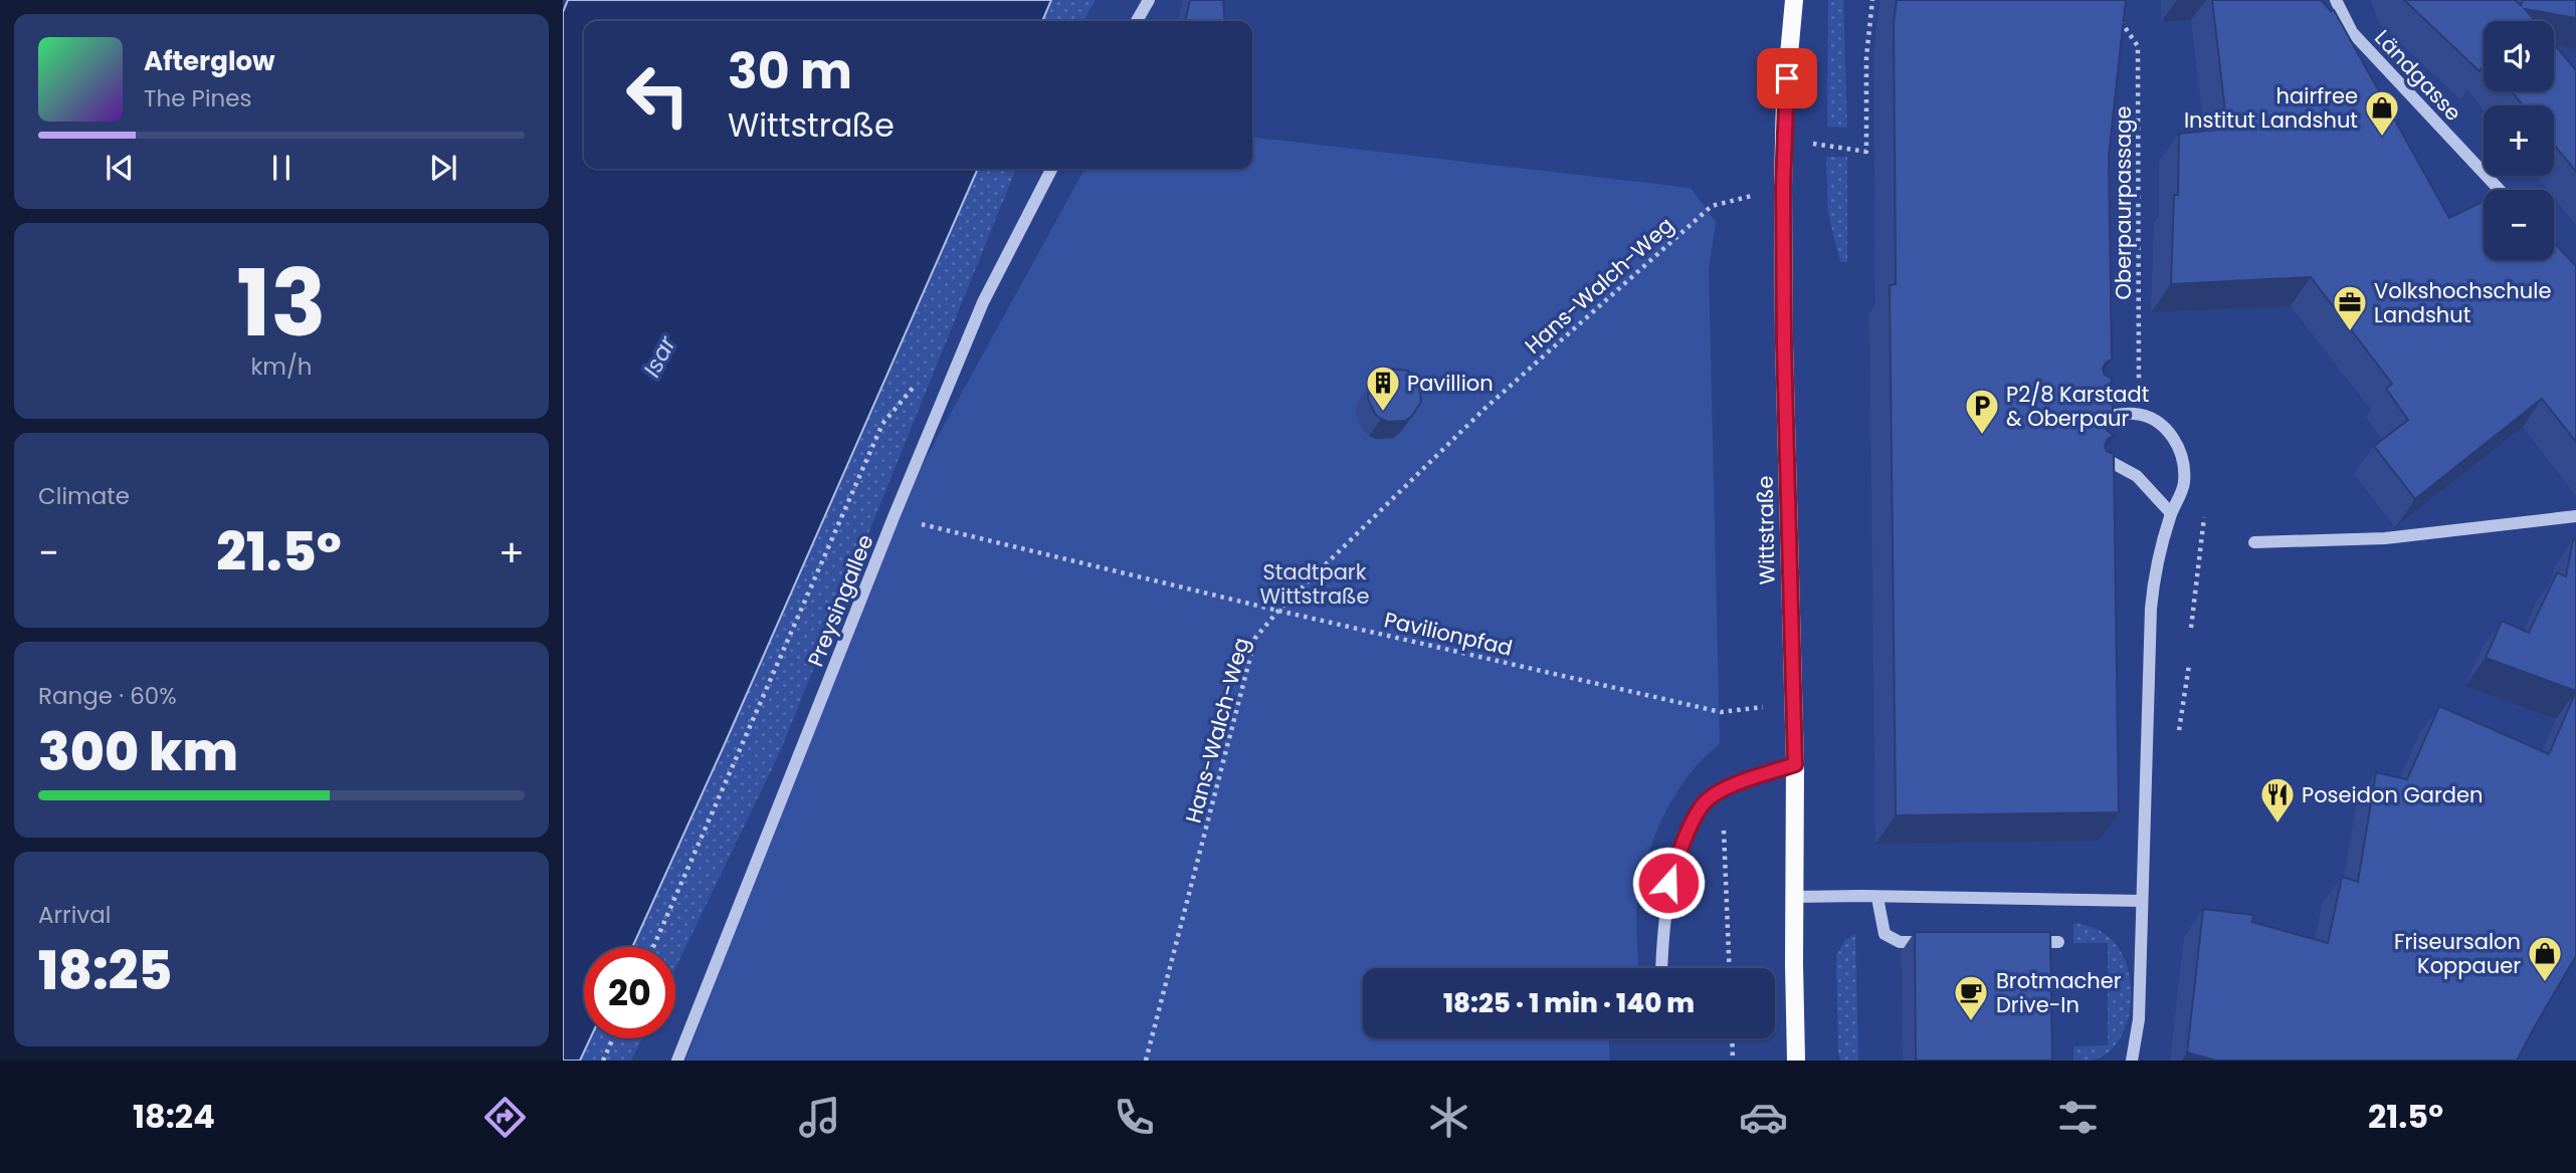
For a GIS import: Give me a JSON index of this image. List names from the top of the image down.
{
  "streets": {
    "main road": ["Wittstraße"],
    "street": ["Ländgasse", "Preysingallee"],
    "path": ["Oberpaurpassage", "Hans-Walch-Weg", "Pavilionpfad"]
  },
  "crossings": [
    ["Hans-Walch-Weg", "Wittstraße"],
    ["Hans-Walch-Weg", "Pavilionpfad"],
    ["Wittstraße", "Pavilionpfad"],
    ["Preysingallee", "Pavilionpfad"]
  ],
  "water": ["Isar"],
  "parks": ["Stadtpark Wittstraße"],
  "places": {
    "shop": ["hairfree Institut Landshut", "Friseursalon Koppauer"],
    "office": ["Volkshochschule Landshut"],
    "building": ["Pavillion"],
    "parking": ["P2/8 Karstadt & Oberpaur"],
    "restaurant": ["Poseidon Garden"],
    "cafe": ["Brotmacher Drive-In"]
  },
  "page": {
    "map_buttons": ["+", "−"],
    "turn": ["30 m", "Wittstraße"],
    "song": ["Afterglow", "The Pines"],
    "tile": [
      ["13", "km/h"],
      "Climate",
      ["Range · 60%", "300 km"],
      ["Arrival", "18:25"]
    ],
    "heat": ["−", "21.5°", "+"],
    "limit": "20",
    "trip": "18:25 · 1 min · 140 m",
    "tabs": ["18:24", "21.5°"]
  }
}
